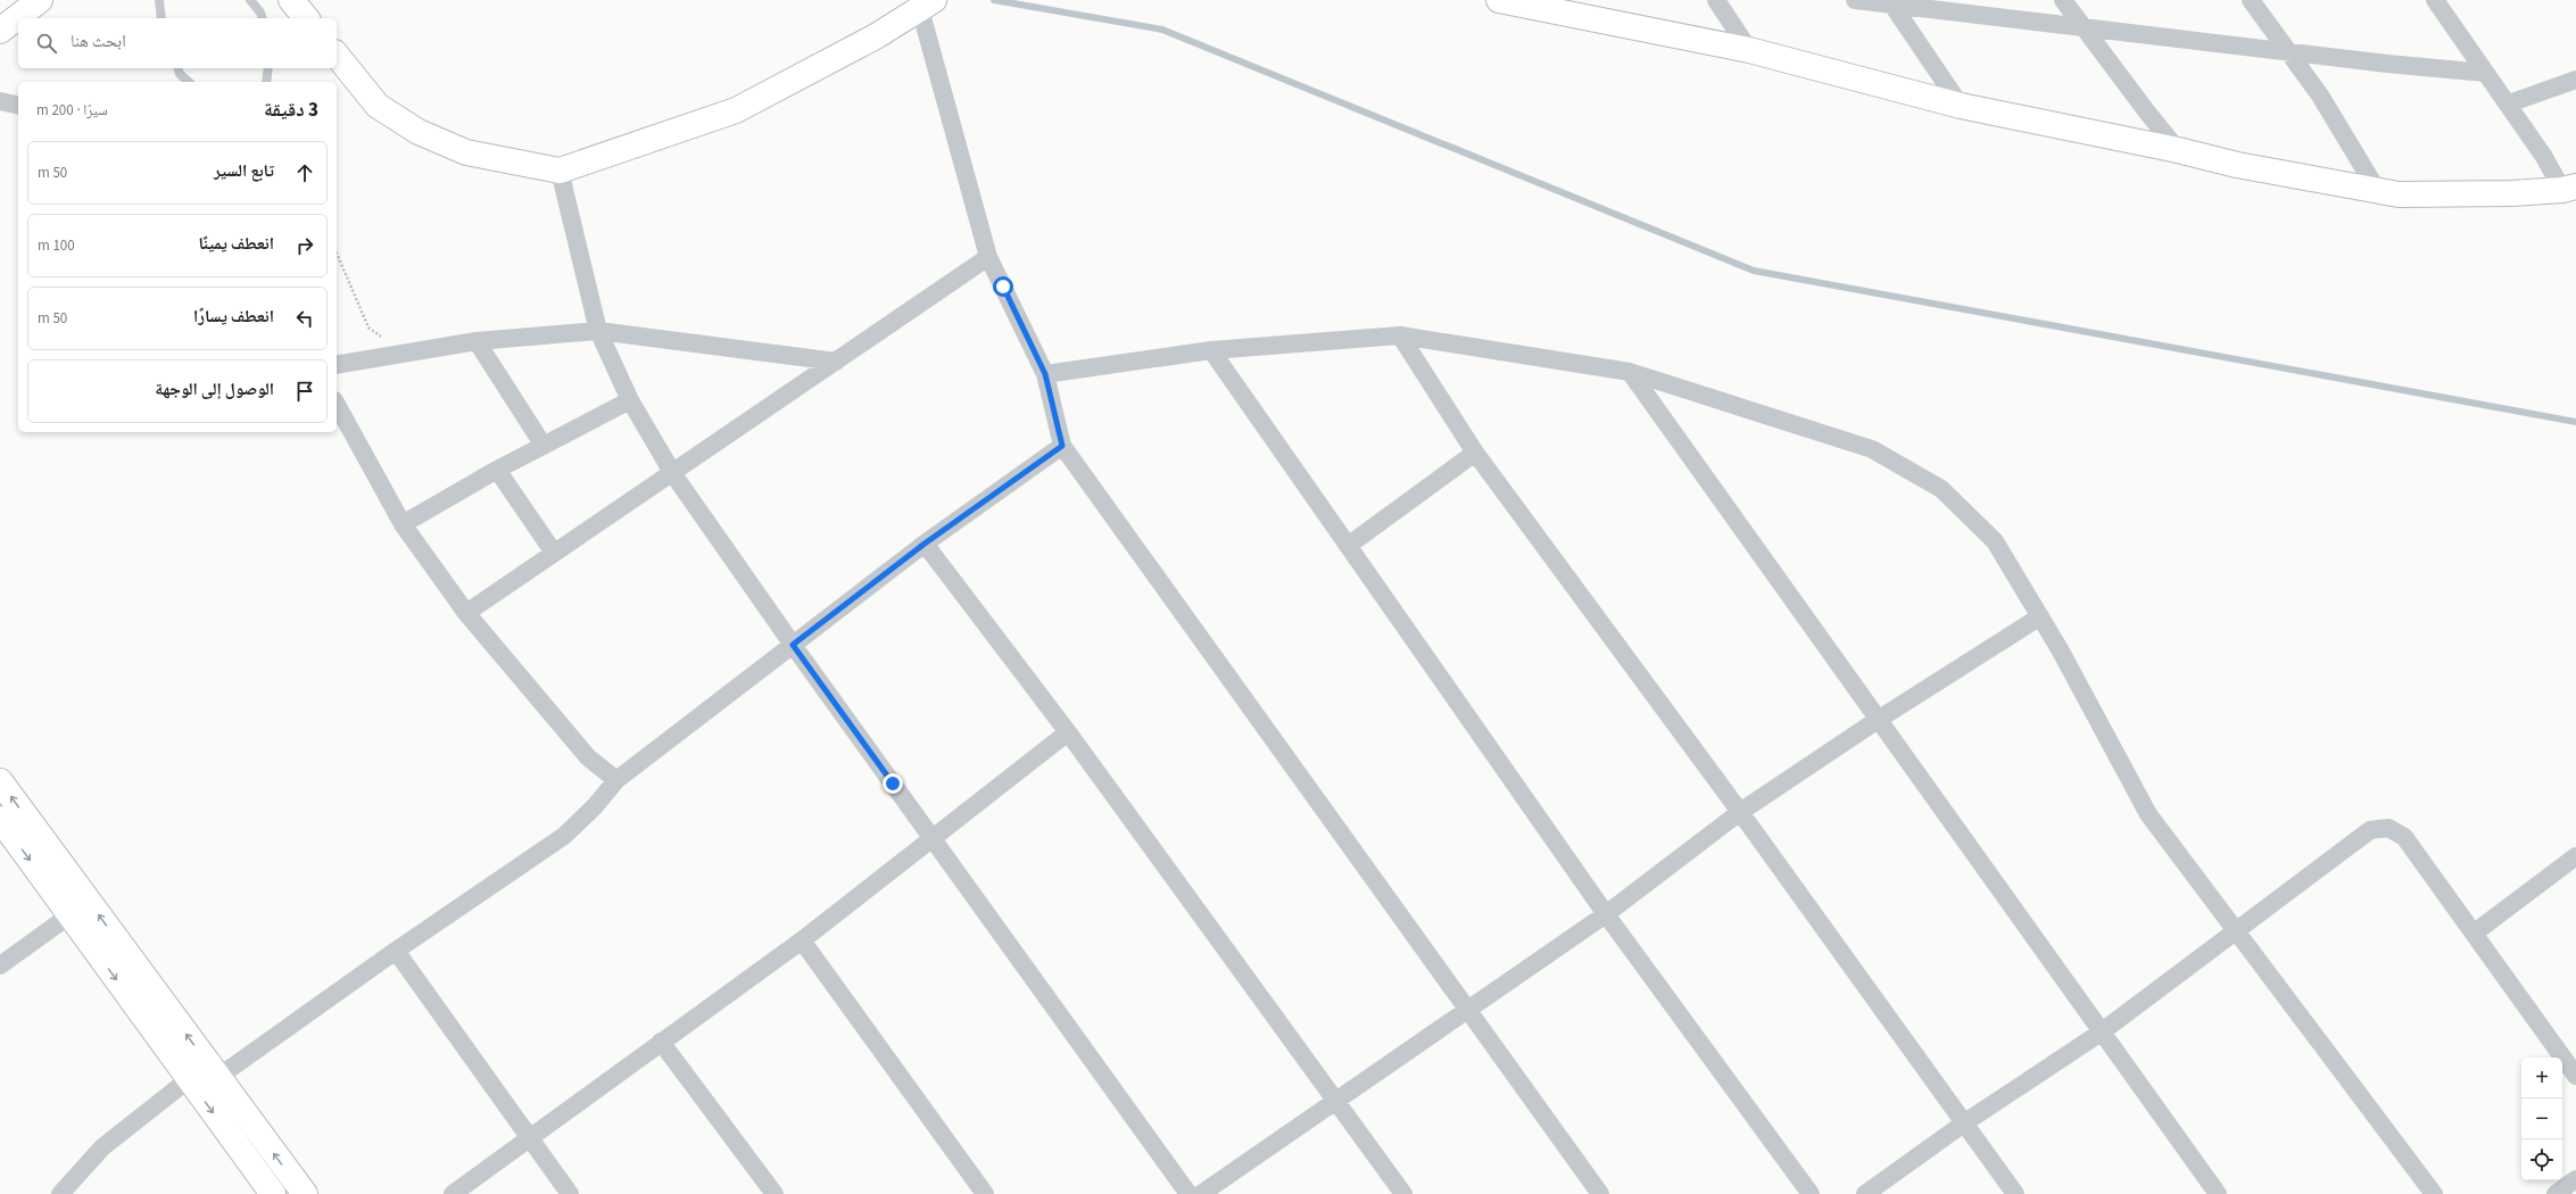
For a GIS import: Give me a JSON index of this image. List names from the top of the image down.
{
  "page": {
    "search": "ابحث هنا",
    "heading": ["3 دقيقة", "سيرًا · 200 m"],
    "list": [
      ["تابع السير", "50 m"],
      ["انعطف يمينًا", "100 m"],
      ["انعطف يسارًا", "50 m"],
      "الوصول إلى الوجهة"
    ],
    "map_buttons": ["+", "−"]
  }
}
